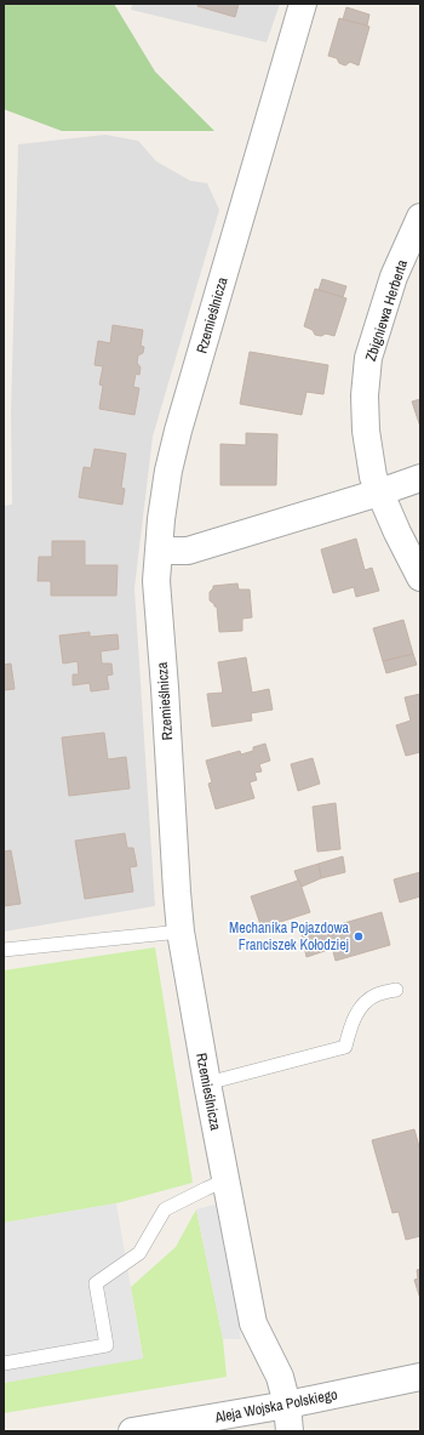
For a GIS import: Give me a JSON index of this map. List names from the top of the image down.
{
  "streets": {
    "street": ["Zbigniewa Herberta", "Rzemieślnicza", "Aleja Wojska Polskiego"]
  },
  "crossings": [
    ["Rzemieślnicza", "Aleja Wojska Polskiego"]
  ],
  "places": ["Mechanika Pojazdowa Franciszek Kołodziej"]
}
